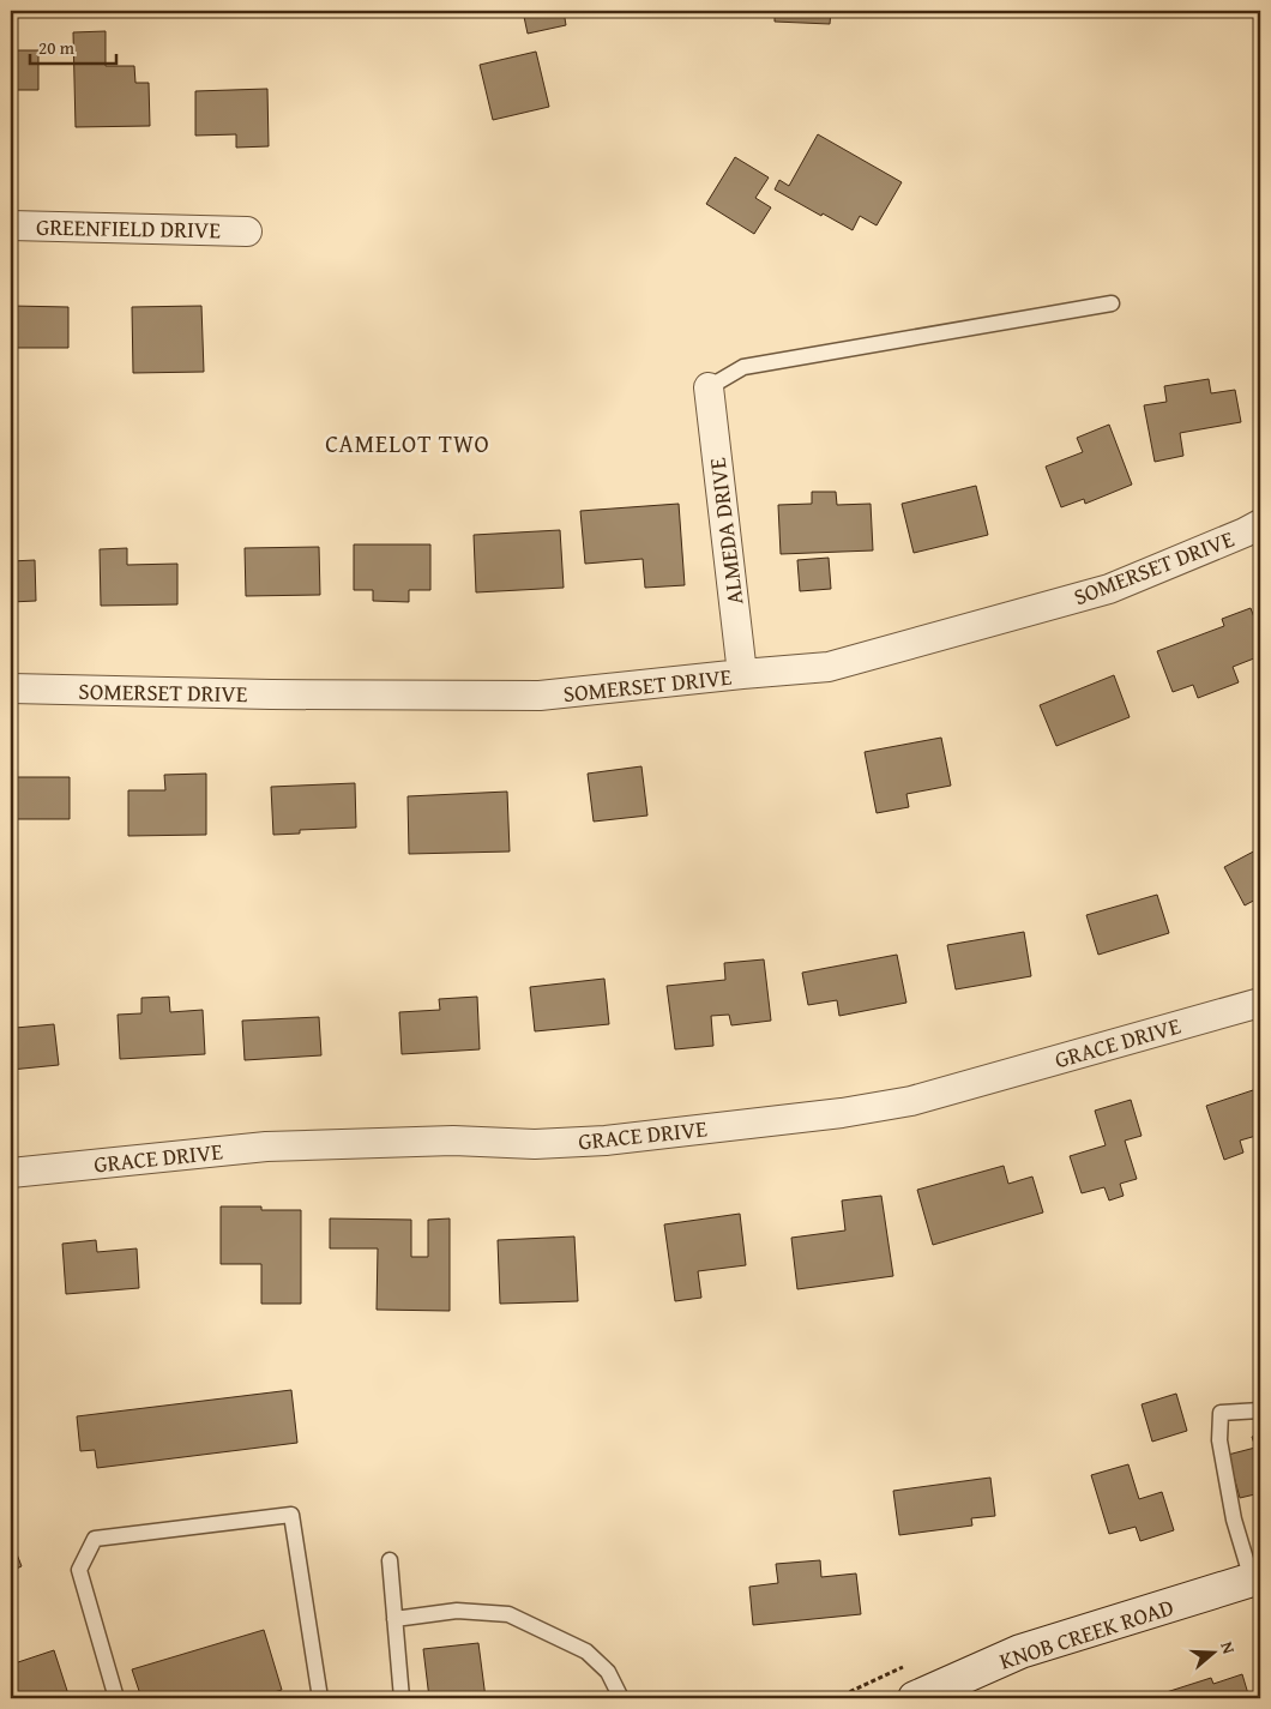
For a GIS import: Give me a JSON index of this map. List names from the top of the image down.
{
  "streets": {
    "main road": ["KNOB CREEK ROAD"],
    "street": [
      "GREENFIELD DRIVE",
      "ALMEDA DRIVE",
      "SOMERSET DRIVE",
      "GRACE DRIVE"
    ]
  },
  "crossings": [
    ["ALMEDA DRIVE", "SOMERSET DRIVE"]
  ],
  "districts": ["CAMELOT TWO"],
  "scale_bar": "20 m",
  "north": "right"
}
